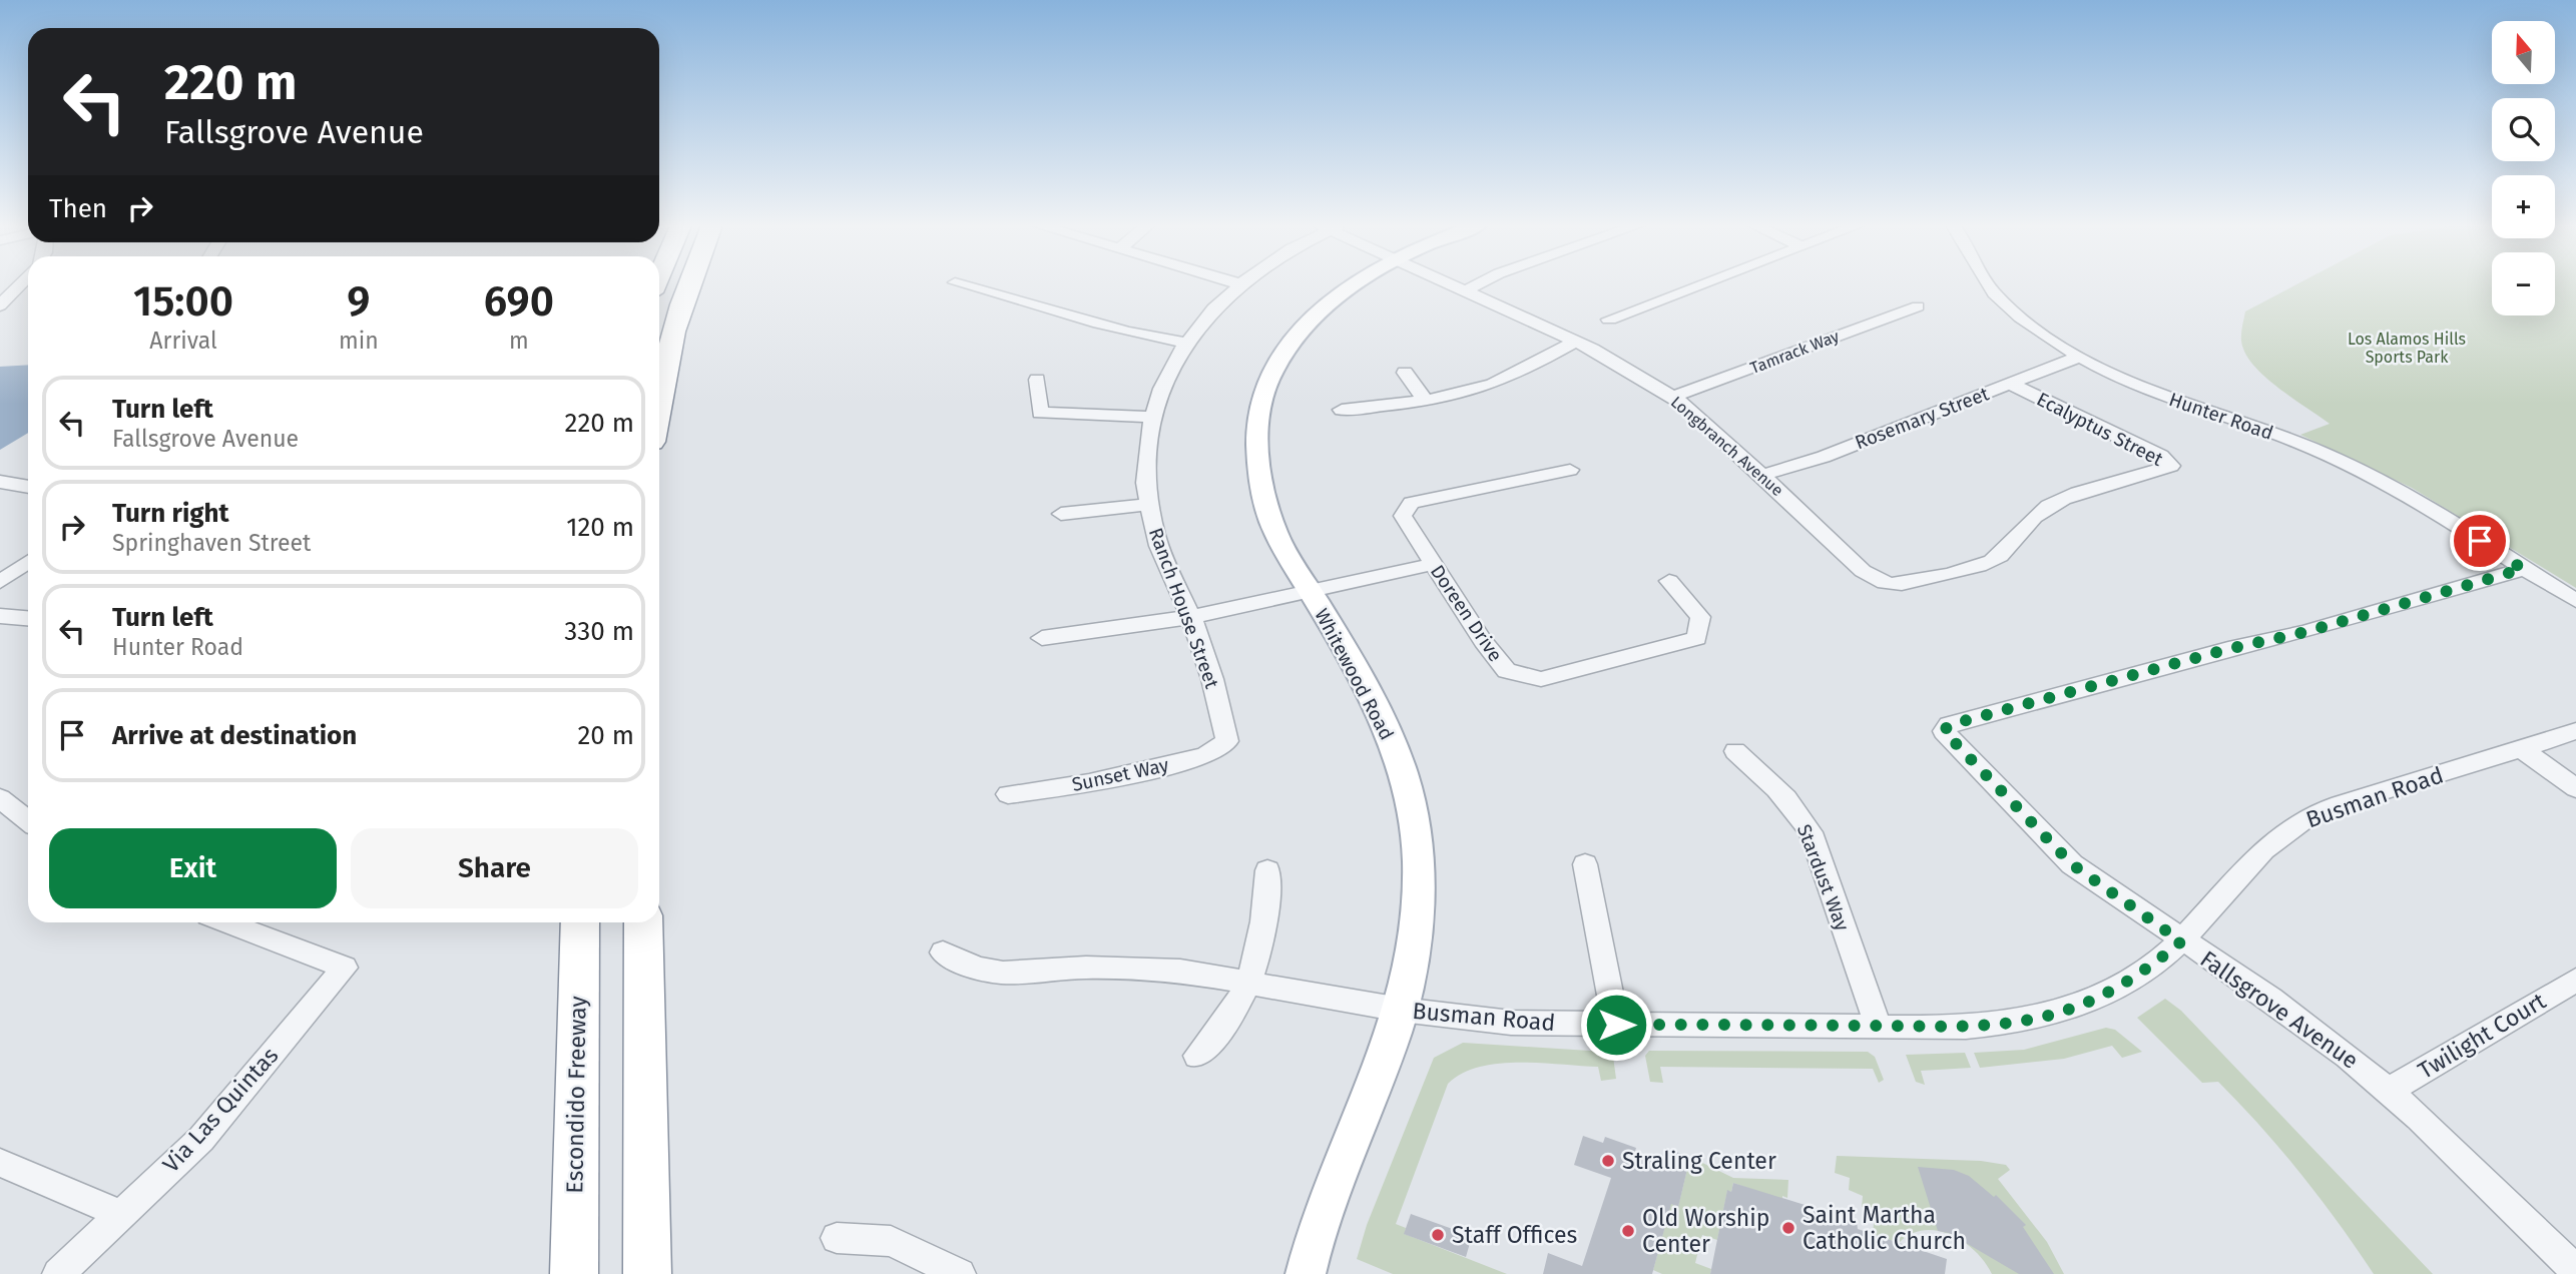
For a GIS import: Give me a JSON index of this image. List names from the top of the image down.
{
  "streets": {
    "highway": ["Escondido Freeway"],
    "main road": ["Whitewood Road"],
    "street": [
      "Tamrack Way",
      "Hunter Road",
      "Rosemary Street",
      "Ecalyptus Street",
      "Longbranch Avenue",
      "Ranch House Street",
      "Doreen Drive",
      "Sunset Way",
      "Busman Road",
      "Stardust Way",
      "Fallsgrove Avenue",
      "Twilight Court",
      "Via Las Quintas"
    ]
  },
  "crossings": [
    ["Tamrack Way", "Longbranch Avenue"],
    ["Hunter Road", "Rosemary Street"],
    ["Hunter Road", "Fallsgrove Avenue"],
    ["Rosemary Street", "Ecalyptus Street"],
    ["Rosemary Street", "Longbranch Avenue"],
    ["Ecalyptus Street", "Longbranch Avenue"],
    ["Ranch House Street", "Sunset Way"],
    ["Whitewood Road", "Busman Road"],
    ["Busman Road", "Stardust Way"],
    ["Busman Road", "Fallsgrove Avenue"],
    ["Fallsgrove Avenue", "Twilight Court"]
  ],
  "parks": ["Los Alamos Hills Sports Park"],
  "places": [
    "Straling Center",
    "Saint Martha Catholic Church",
    "Old Worship Center",
    "Staff Offices"
  ],
  "north": "top",
  "page": {
    "map_buttons": ["+", "−"],
    "turn": ["220 m", "Fallsgrove Avenue"],
    "then": "Then",
    "eta": [
      "15:00",
      "Arrival",
      "9",
      "min",
      "690",
      "m"
    ],
    "list": [
      {
        "name": "Turn left",
        "note": "Fallsgrove Avenue",
        "value": "220 m"
      },
      {
        "name": "Turn right",
        "note": "Springhaven Street",
        "value": "120 m"
      },
      {
        "name": "Turn left",
        "note": "Hunter Road",
        "value": "330 m"
      },
      {
        "name": "Arrive at destination",
        "value": "20 m"
      }
    ],
    "buttons": ["Exit", "Share"]
  }
}
